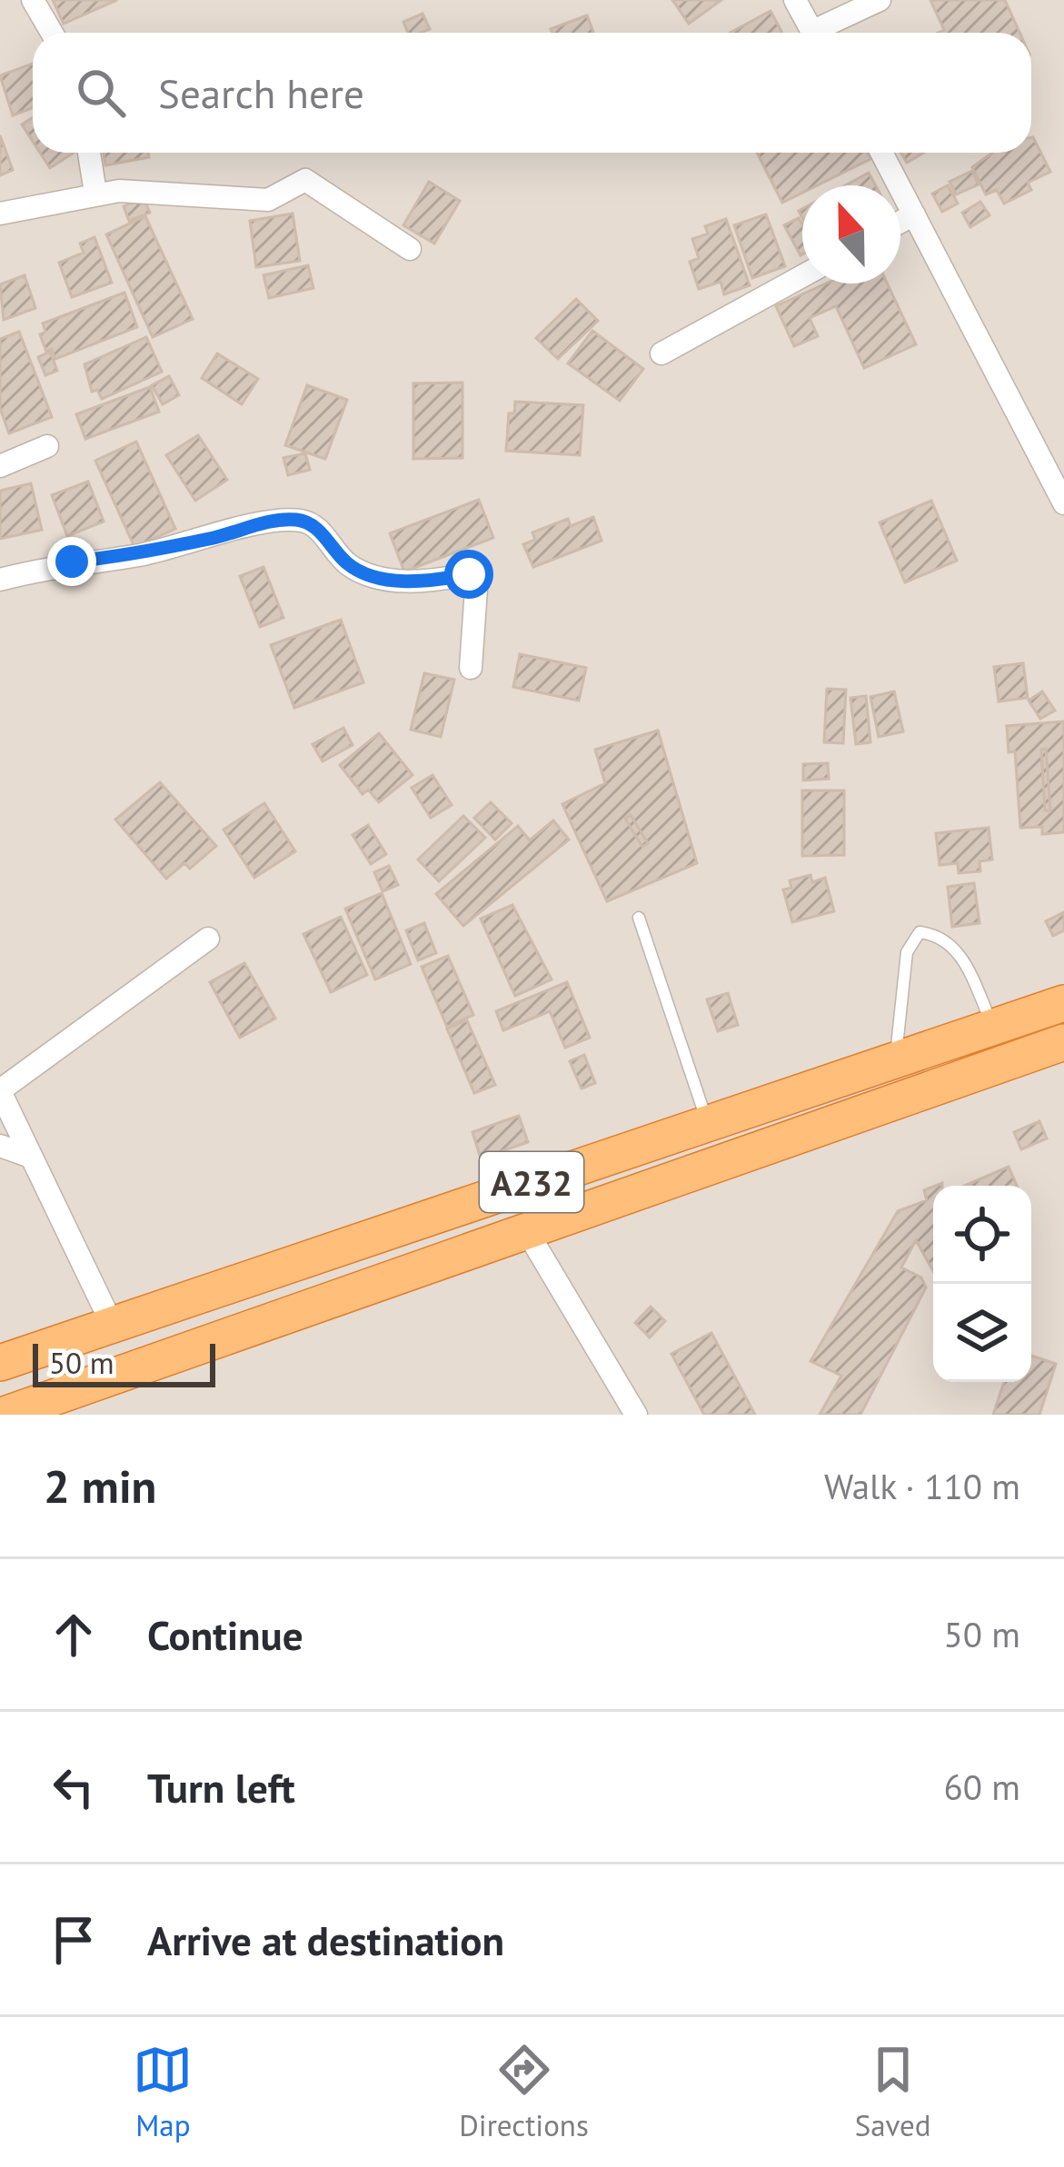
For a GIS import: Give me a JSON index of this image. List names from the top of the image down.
{
  "streets": {
    "highway": ["A232"]
  },
  "scale_bar": "50 m",
  "north": "top",
  "page": {
    "search": "Search here",
    "scale": "50 m",
    "heading": ["2 min", "Walk · 110 m"],
    "list": [
      ["Continue", "50 m"],
      ["Turn left", "60 m"],
      "Arrive at destination"
    ],
    "nav": ["Map", "Directions", "Saved"]
  }
}
